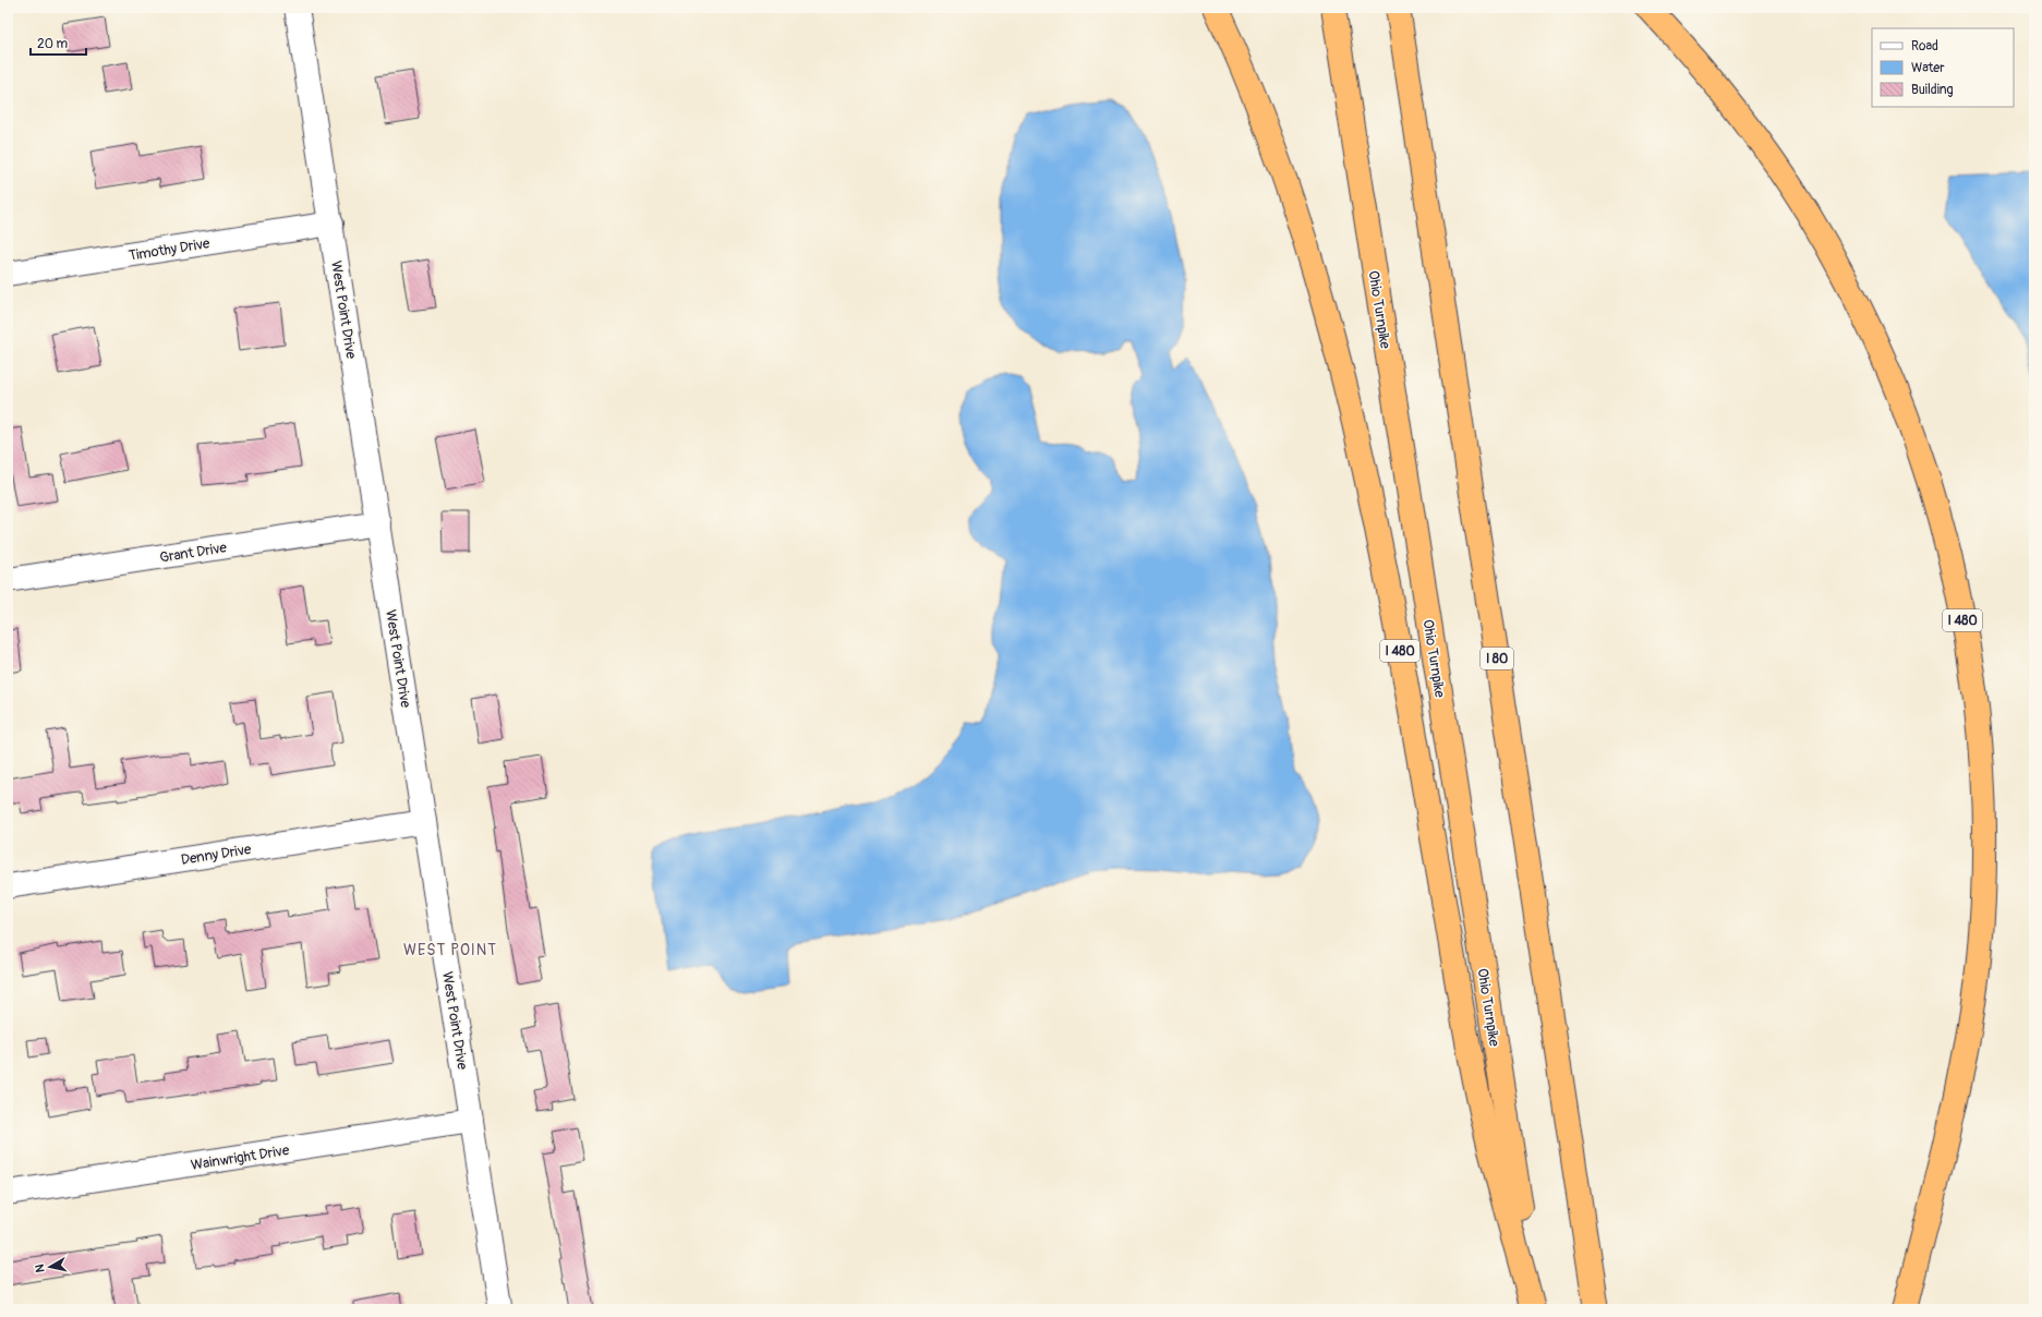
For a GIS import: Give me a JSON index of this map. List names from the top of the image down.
{
  "streets": {
    "highway": ["Ohio Turnpike", "I 480", "I 80"],
    "street": [
      "Timothy Drive",
      "West Point Drive",
      "Grant Drive",
      "Denny Drive",
      "Wainwright Drive"
    ]
  },
  "crossings": [
    ["Timothy Drive", "West Point Drive"],
    ["West Point Drive", "Grant Drive"],
    ["West Point Drive", "Denny Drive"],
    ["West Point Drive", "Wainwright Drive"]
  ],
  "districts": ["WEST POINT"],
  "legend": ["Road", "Water", "Building"],
  "scale_bar": "20 m",
  "north": "left"
}
